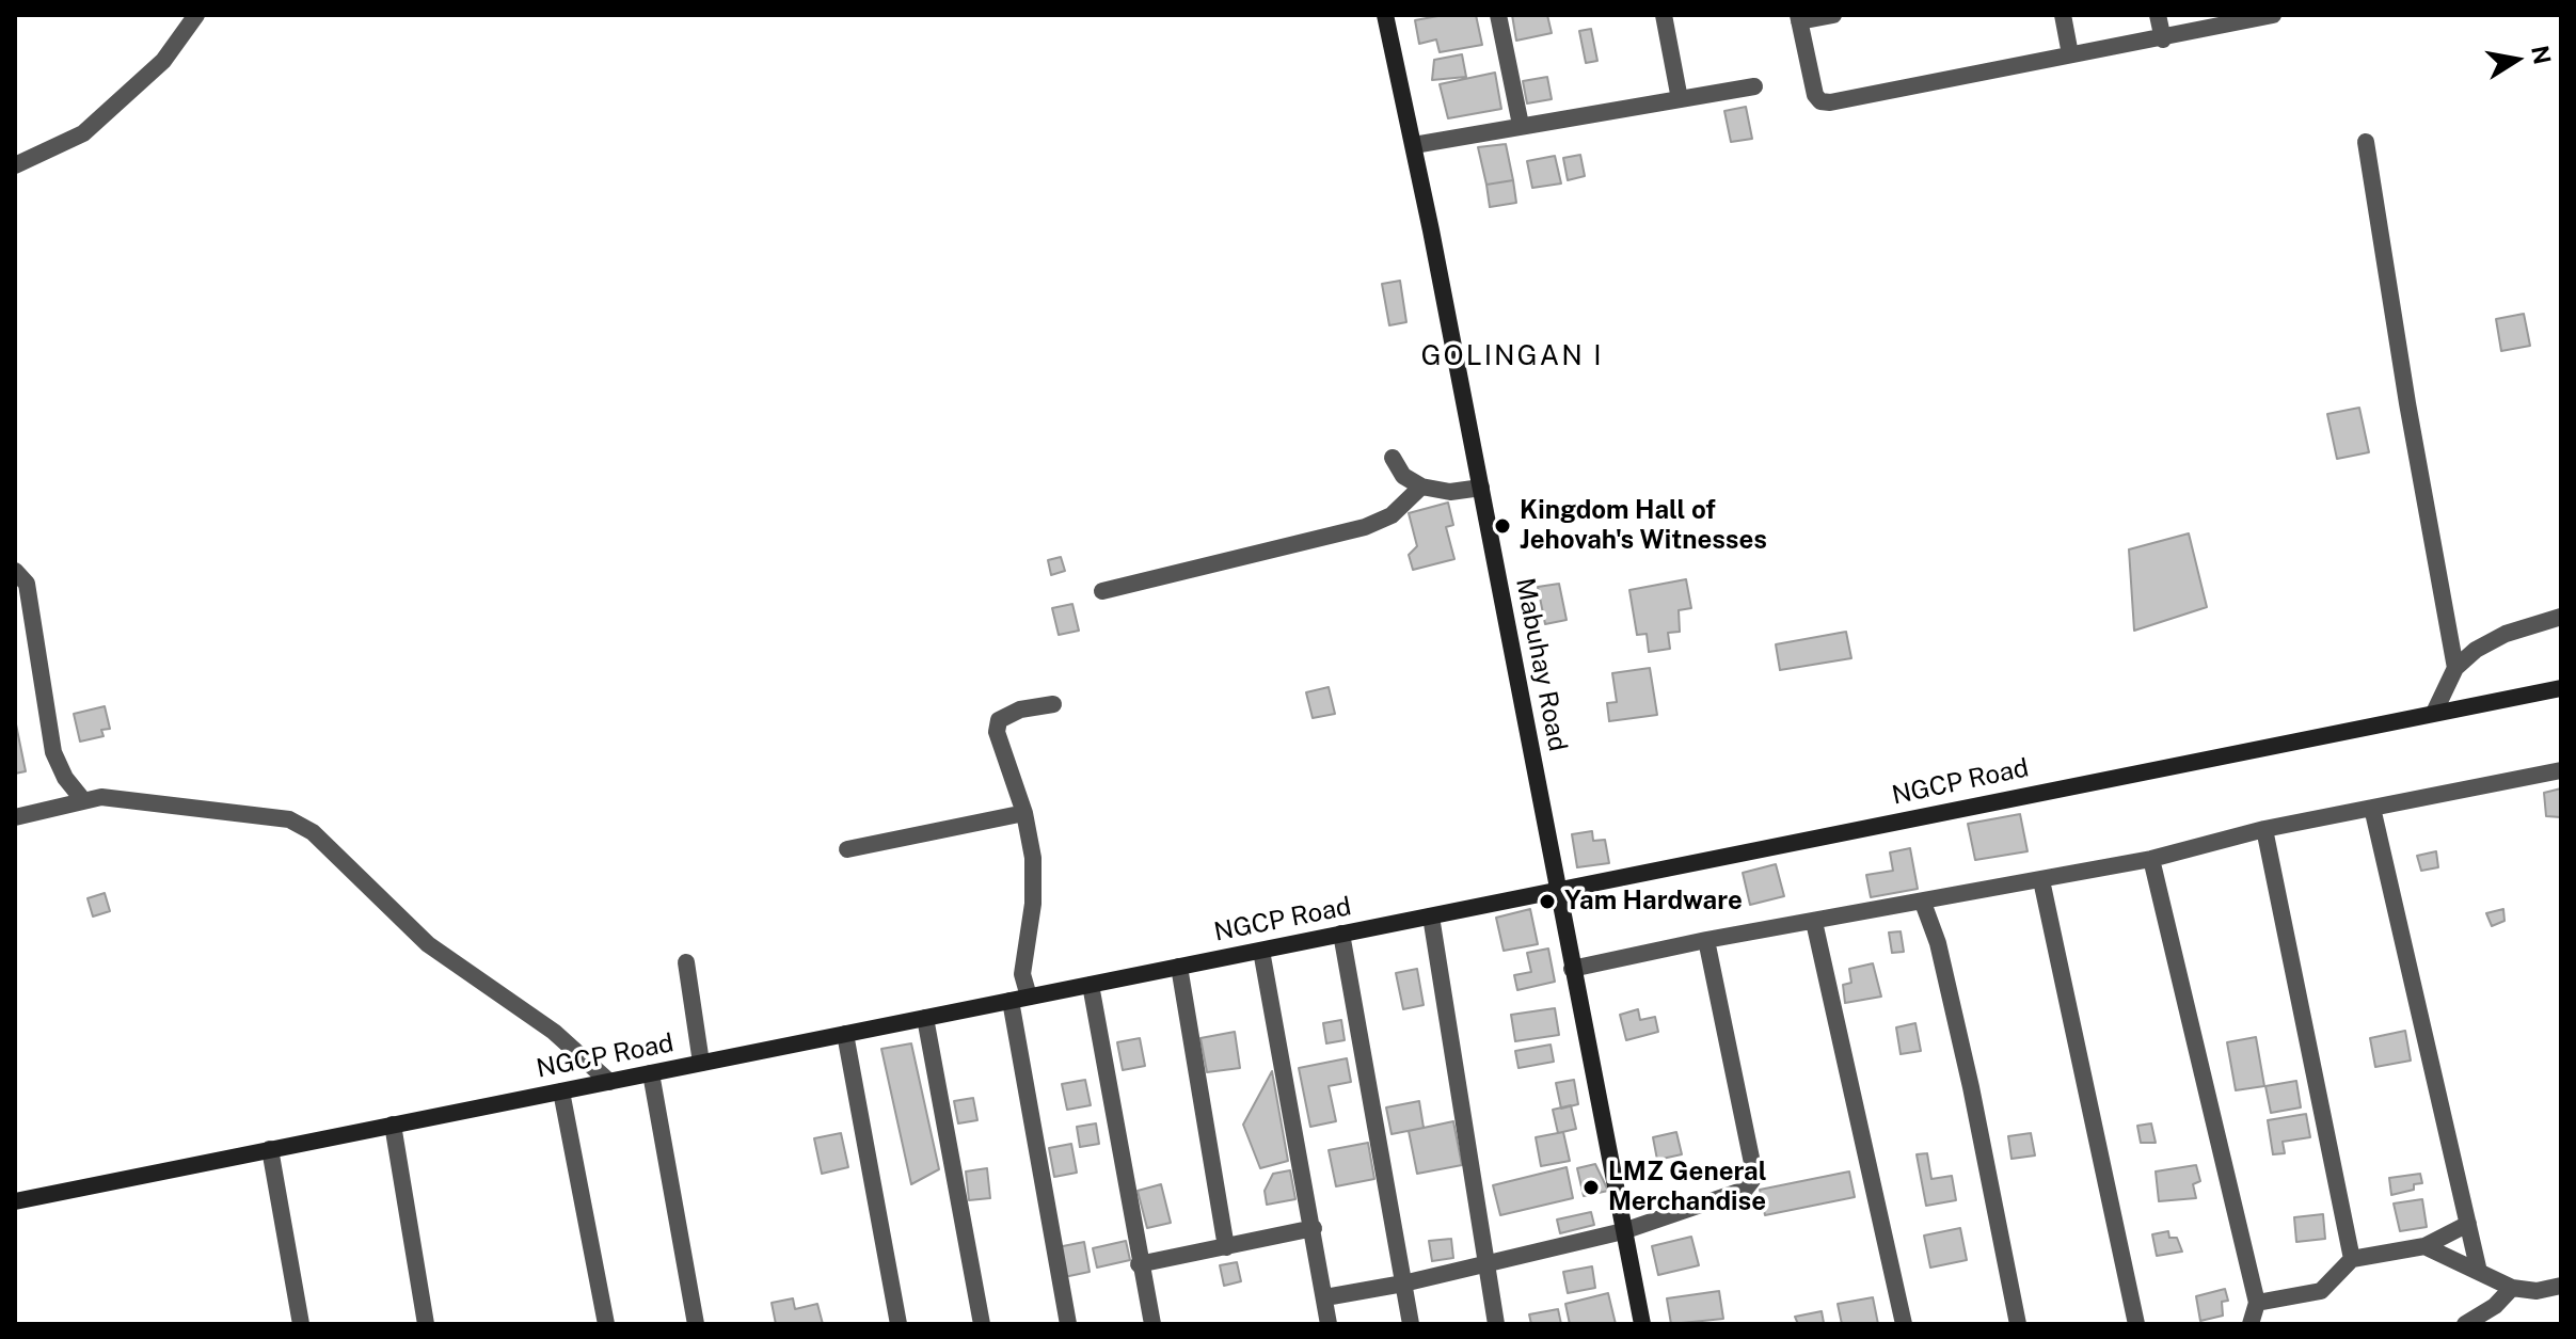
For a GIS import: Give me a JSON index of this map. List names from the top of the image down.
{
  "streets": {
    "main road": ["Mabuhay Road", "NGCP Road"]
  },
  "crossings": [
    ["Mabuhay Road", "NGCP Road"]
  ],
  "districts": ["GOLINGAN I"],
  "places": ["Kingdom Hall of Jehovah's Witnesses", "Yam Hardware", "LMZ General Merchandise"],
  "north": "right"
}
